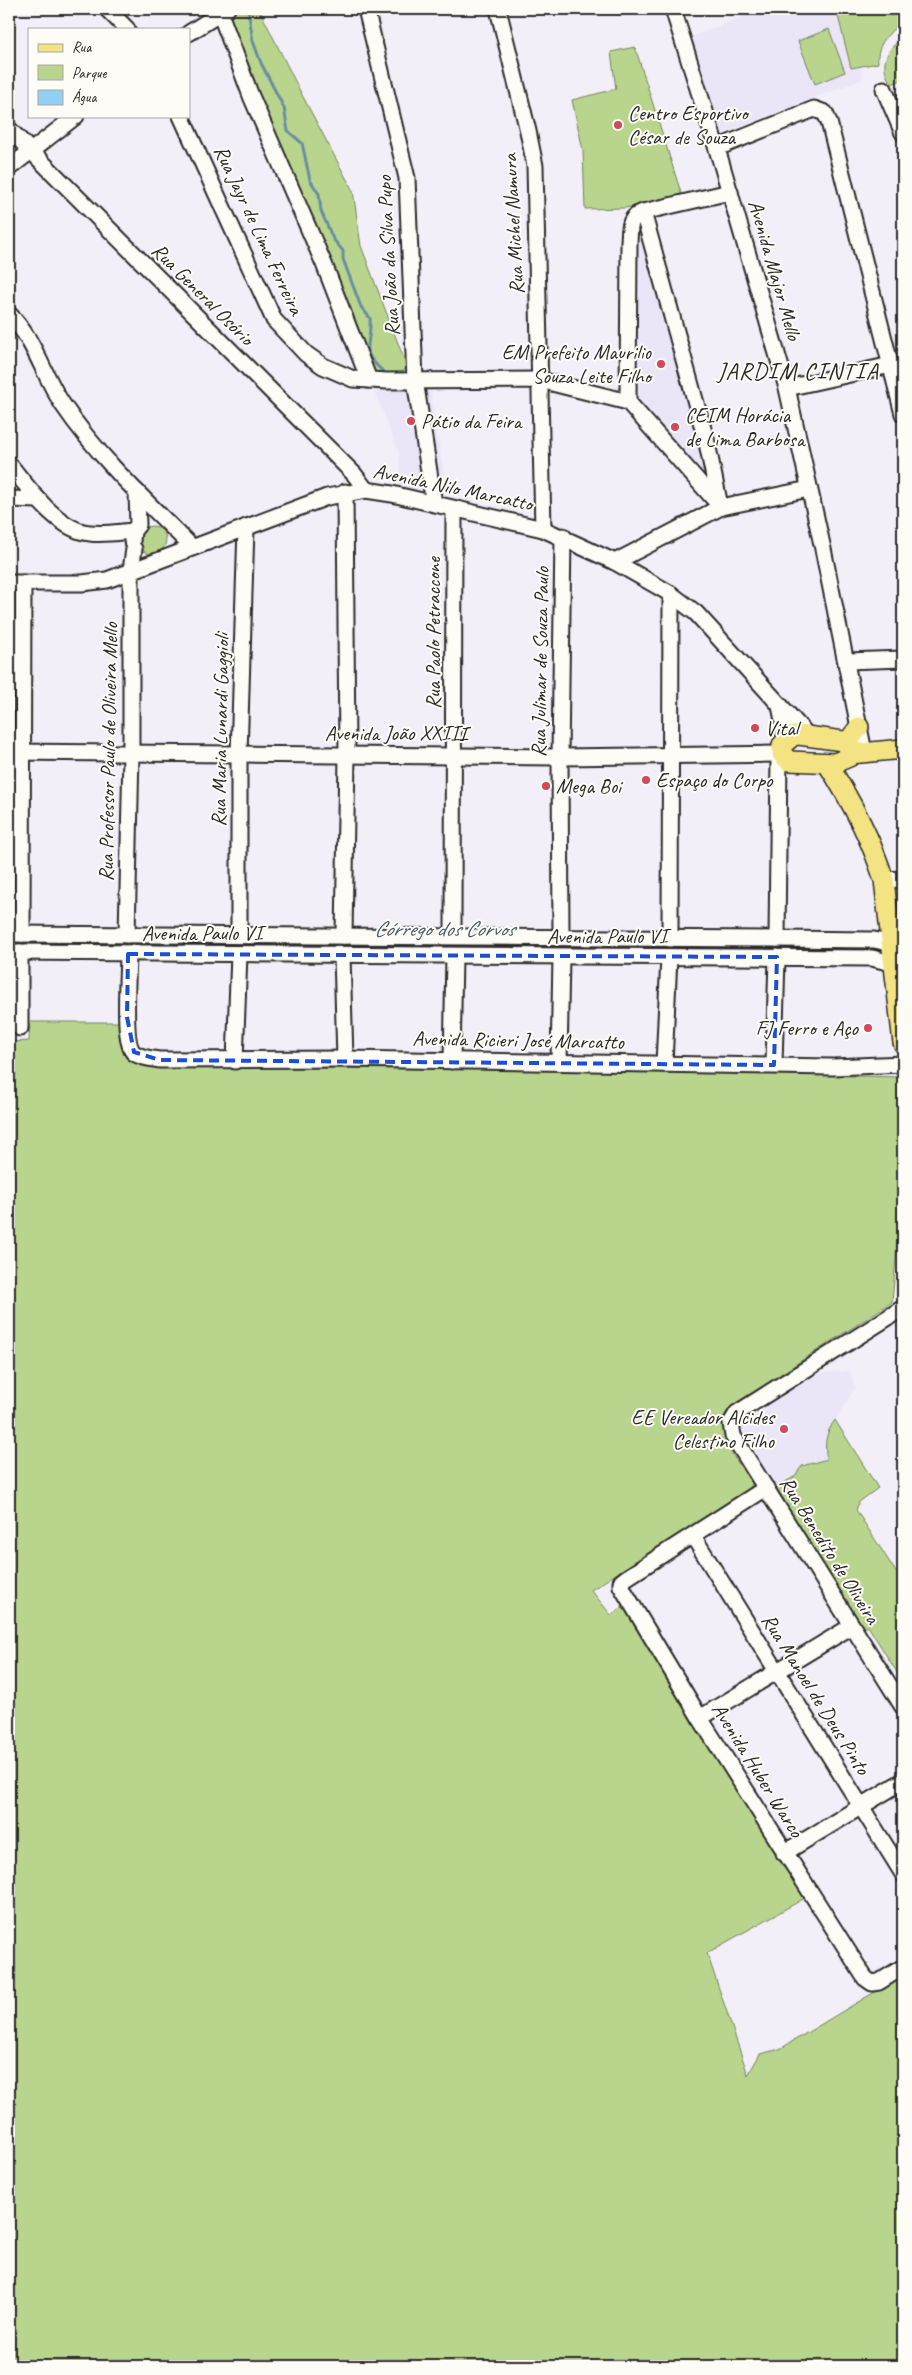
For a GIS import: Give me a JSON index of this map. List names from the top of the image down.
{
  "streets": {
    "main road": ["Avenida João XXIII"],
    "street": [
      "Rua Michel Namura",
      "Rua Jayr de Lima Ferreira",
      "Rua João da Silva Pupo",
      "Avenida Major Mello",
      "Rua General Osório",
      "Avenida Nilo Marcatto",
      "Rua Paolo Petraccone",
      "Rua Julimar de Souza Paulo",
      "Rua Maria Lunardi Gaggioli",
      "Rua Professor Paulo de Oliveira Mello",
      "Avenida Paulo VI",
      "Avenida Ricieri José Marcatto",
      "Rua Benedito de Oliveira",
      "Rua Manoel de Deus Pinto",
      "Avenida Huber Warco"
    ]
  },
  "crossings": [
    ["Rua Michel Namura", "Rua Jayr de Lima Ferreira"],
    ["Rua Michel Namura", "Avenida Nilo Marcatto"],
    ["Rua Jayr de Lima Ferreira", "Rua João da Silva Pupo"],
    ["Rua João da Silva Pupo", "Avenida Nilo Marcatto"],
    ["Rua General Osório", "Avenida Nilo Marcatto"],
    ["Avenida Nilo Marcatto", "Rua Paolo Petraccone"],
    ["Avenida Nilo Marcatto", "Rua Julimar de Souza Paulo"],
    ["Avenida Nilo Marcatto", "Rua Maria Lunardi Gaggioli"],
    ["Avenida Nilo Marcatto", "Avenida João XXIII"],
    ["Avenida Nilo Marcatto", "Rua Professor Paulo de Oliveira Mello"],
    ["Rua Paolo Petraccone", "Avenida João XXIII"],
    ["Rua Paolo Petraccone", "Avenida Paulo VI"],
    ["Rua Julimar de Souza Paulo", "Avenida João XXIII"],
    ["Rua Julimar de Souza Paulo", "Avenida Paulo VI"],
    ["Rua Maria Lunardi Gaggioli", "Avenida João XXIII"],
    ["Rua Maria Lunardi Gaggioli", "Avenida Paulo VI"],
    ["Avenida João XXIII", "Rua Professor Paulo de Oliveira Mello"],
    ["Rua Professor Paulo de Oliveira Mello", "Avenida Paulo VI"],
    ["Avenida Paulo VI", "Avenida Ricieri José Marcatto"],
    ["Rua Manoel de Deus Pinto", "Avenida Huber Warco"]
  ],
  "districts": ["JARDIM CINTIA"],
  "water": ["Córrego dos Corvos"],
  "places": [
    "Centro Esportivo César de Souza",
    "EM Prefeito Maurilio Souza Leite Filho",
    "Pátio da Feira",
    "CEIM Horácia de Lima Barbosa",
    "Vital",
    "Espaço do Corpo",
    "Mega Boi",
    "FJ Ferro e Aço",
    "EE Vereador Alcides Celestino Filho"
  ],
  "legend": ["Rua", "Parque", "Água"]
}
